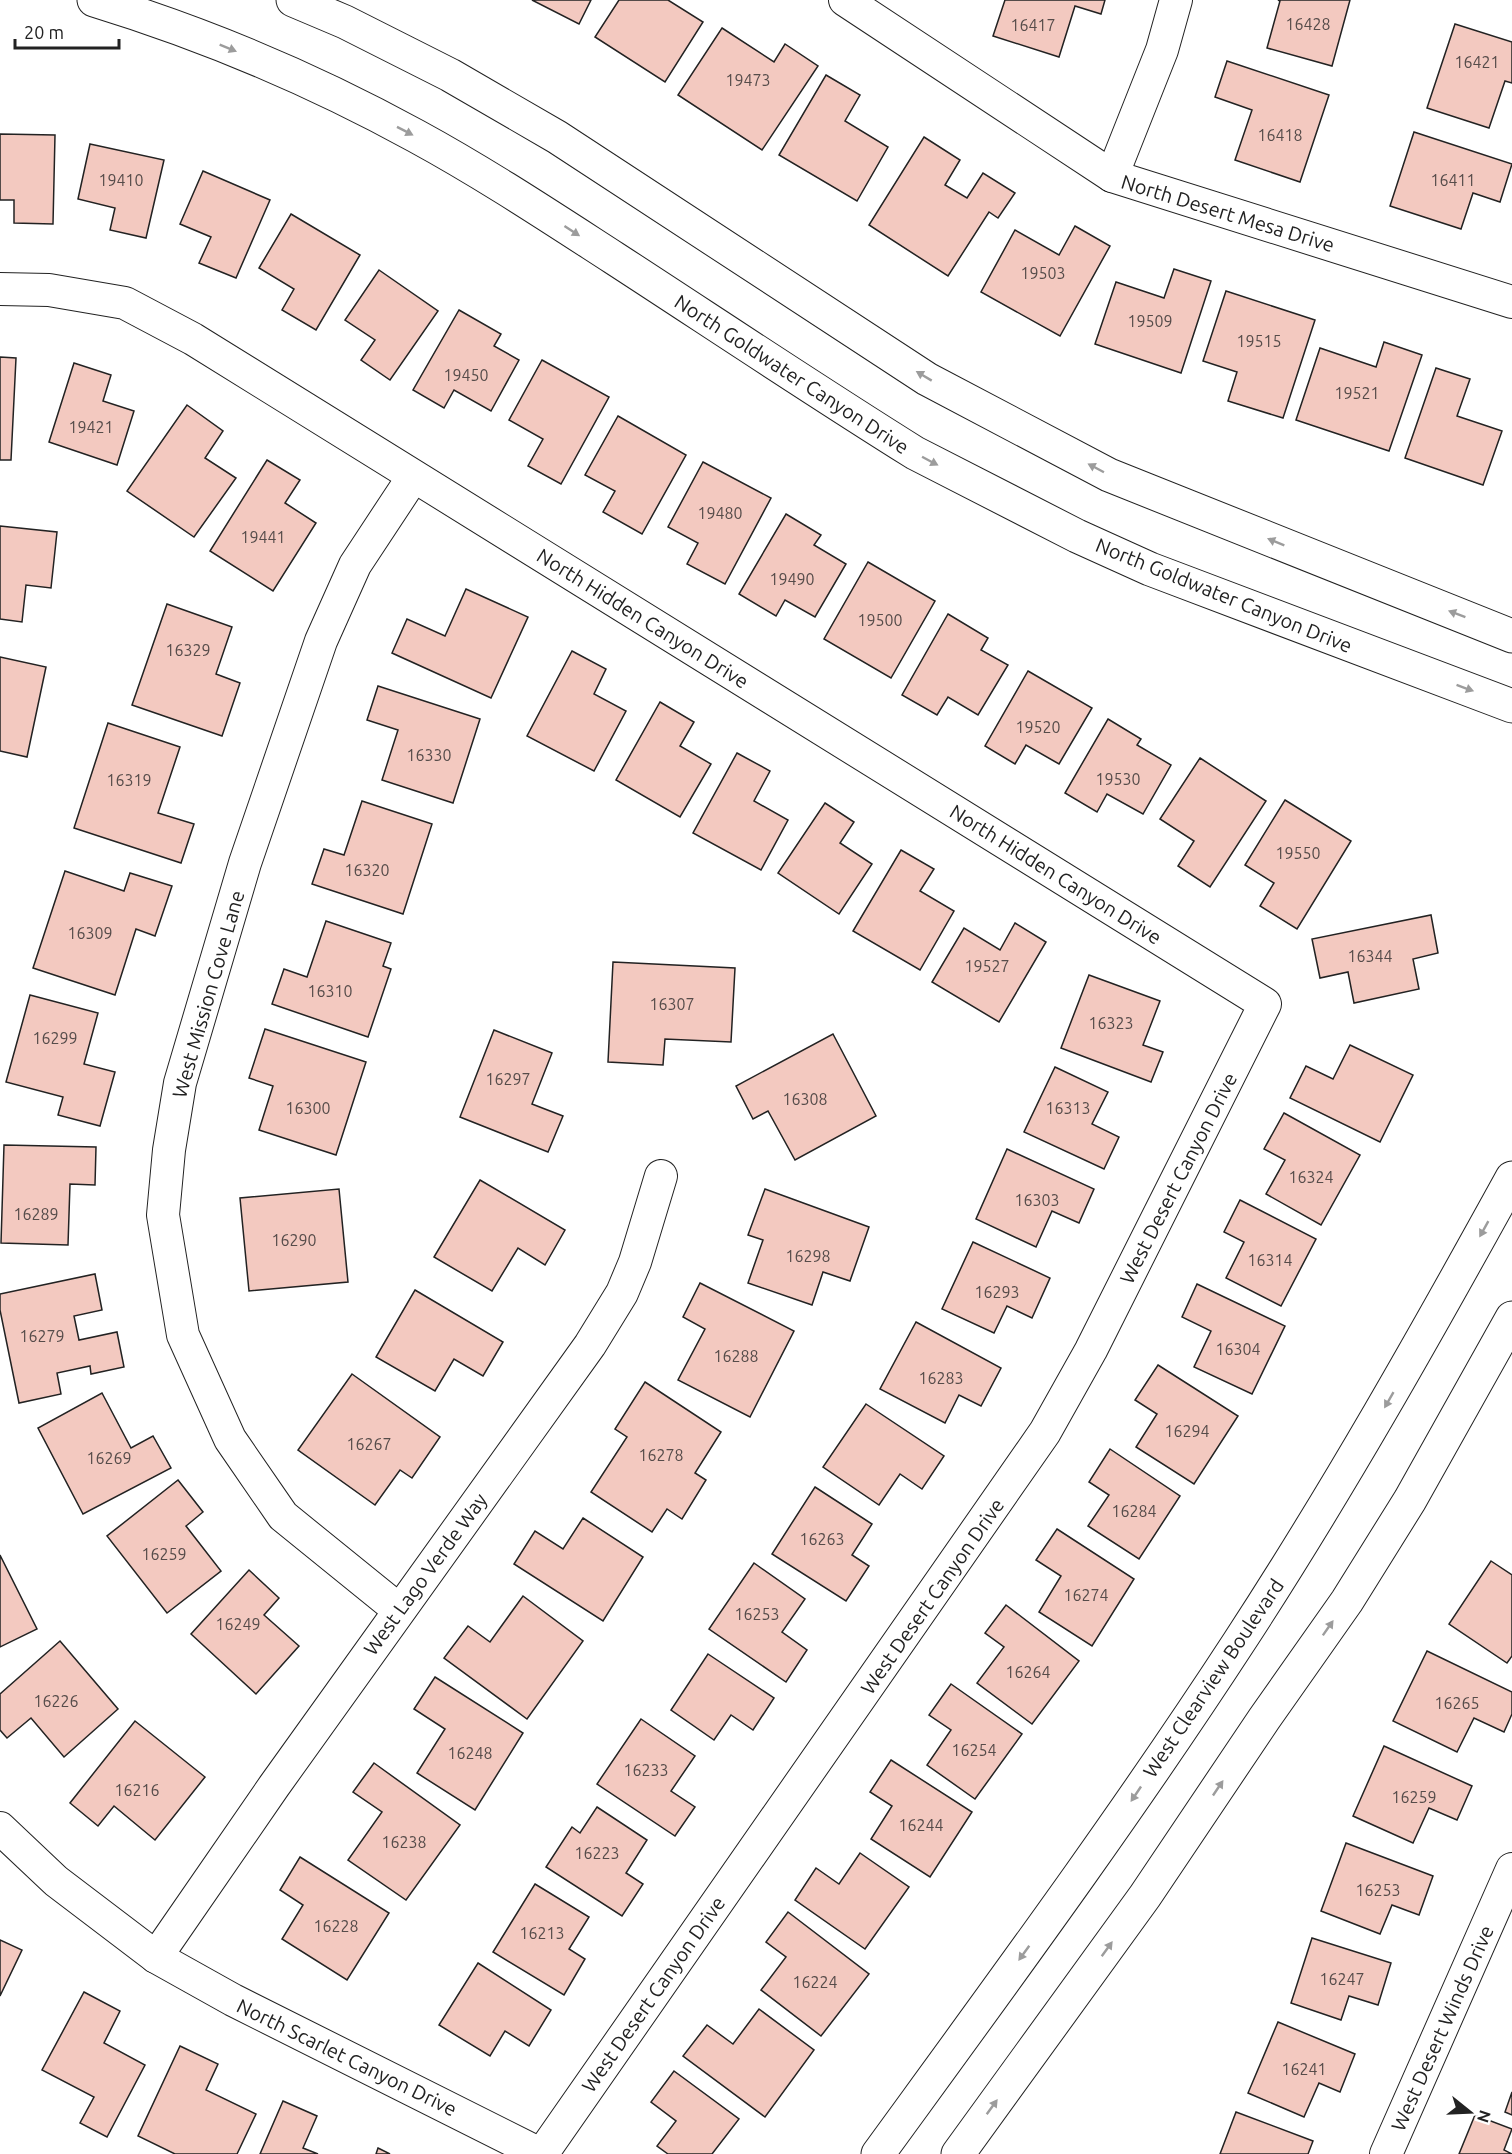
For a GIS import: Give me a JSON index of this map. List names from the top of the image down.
{
  "streets": {
    "street": [
      "North Desert Mesa Drive",
      "North Goldwater Canyon Drive",
      "North Hidden Canyon Drive",
      "West Mission Cove Lane",
      "West Desert Canyon Drive",
      "West Lago Verde Way",
      "West Clearview Boulevard",
      "West Desert Winds Drive",
      "North Scarlet Canyon Drive"
    ]
  },
  "crossings": [
    ["North Hidden Canyon Drive", "West Mission Cove Lane"],
    ["North Hidden Canyon Drive", "West Desert Canyon Drive"],
    ["West Mission Cove Lane", "West Lago Verde Way"],
    ["West Desert Canyon Drive", "North Scarlet Canyon Drive"],
    ["West Lago Verde Way", "North Scarlet Canyon Drive"]
  ],
  "house_numbers": [
    "16428",
    "16417",
    "16421",
    "19473",
    "16418",
    "19410",
    "16411",
    "19503",
    "19509",
    "19515",
    "19450",
    "19521",
    "19421",
    "19480",
    "19441",
    "19490",
    "19500",
    "16329",
    "19520",
    "16330",
    "19530",
    "16319",
    "19550",
    "16320",
    "16309",
    "16344",
    "19527",
    "16310",
    "16307",
    "16323",
    "16299",
    "16297",
    "16308",
    "16300",
    "16313",
    "16324",
    "16303",
    "16289",
    "16290",
    "16298",
    "16314",
    "16293",
    "16279",
    "16304",
    "16288",
    "16283",
    "16294",
    "16267",
    "16278",
    "16269",
    "16284",
    "16263",
    "16259",
    "16274",
    "16253",
    "16249",
    "16264",
    "16226",
    "16265",
    "16254",
    "16248",
    "16233",
    "16216",
    "16259",
    "16244",
    "16238",
    "16223",
    "16253",
    "16228",
    "16213",
    "16247",
    "16224",
    "16241"
  ],
  "scale_bar": "20 m",
  "north": "right"
}
